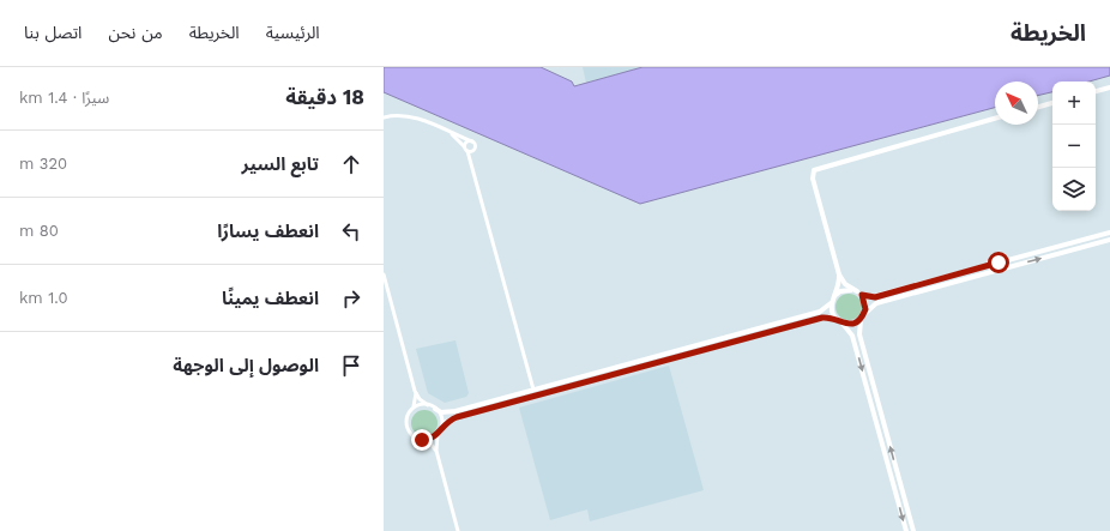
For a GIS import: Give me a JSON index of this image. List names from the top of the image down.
{
  "north": "top left",
  "page": {
    "header": "الخريطة",
    "nav": [
      "الرئيسية",
      "الخريطة",
      "من نحن",
      "اتصل بنا"
    ],
    "heading": ["18 دقيقة", "سيرًا · 1.4 km"],
    "map_buttons": ["+", "−"],
    "list": [
      ["تابع السير", "320 m"],
      ["انعطف يسارًا", "80 m"],
      ["انعطف يمينًا", "1.0 km"],
      "الوصول إلى الوجهة"
    ]
  }
}
